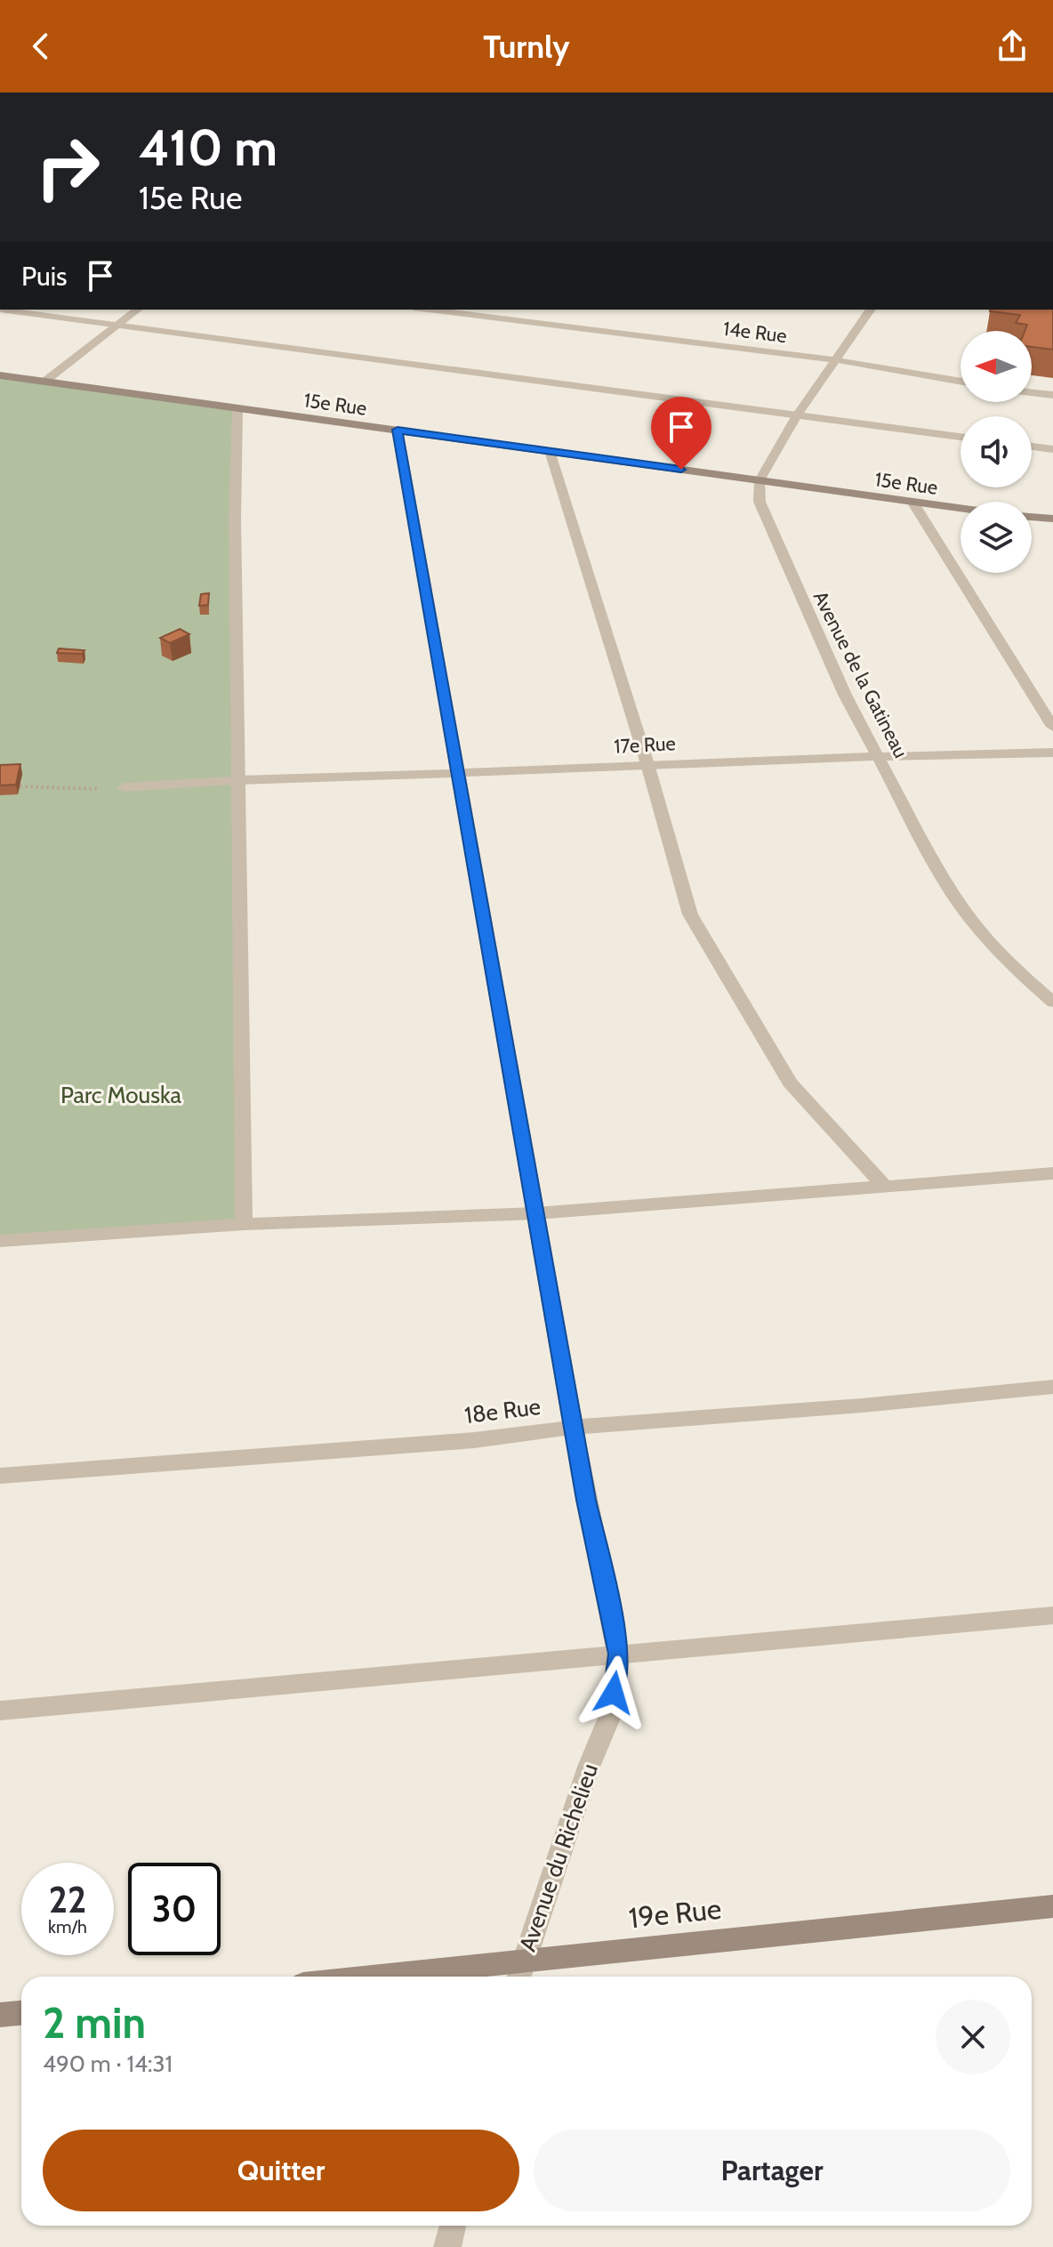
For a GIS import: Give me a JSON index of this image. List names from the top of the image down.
{
  "streets": {
    "street": [
      "14e Rue",
      "15e Rue",
      "Avenue de la Gatineau",
      "17e Rue",
      "18e Rue",
      "Avenue du Richelieu",
      "19e Rue"
    ]
  },
  "crossings": [
    ["15e Rue", "Avenue de la Gatineau"],
    ["15e Rue", "Avenue du Richelieu"],
    ["Avenue de la Gatineau", "17e Rue"],
    ["17e Rue", "Avenue du Richelieu"],
    ["18e Rue", "Avenue du Richelieu"],
    ["Avenue du Richelieu", "19e Rue"]
  ],
  "parks": ["Parc Mouska"],
  "north": "left",
  "page": {
    "header": "Turnly",
    "turn": ["410 m", "15e Rue"],
    "then": "Puis",
    "speed": "22 km/h",
    "limit": "30",
    "heading": ["2 min", "490 m · 14:31"],
    "buttons": ["Quitter", "Partager"]
  }
}
